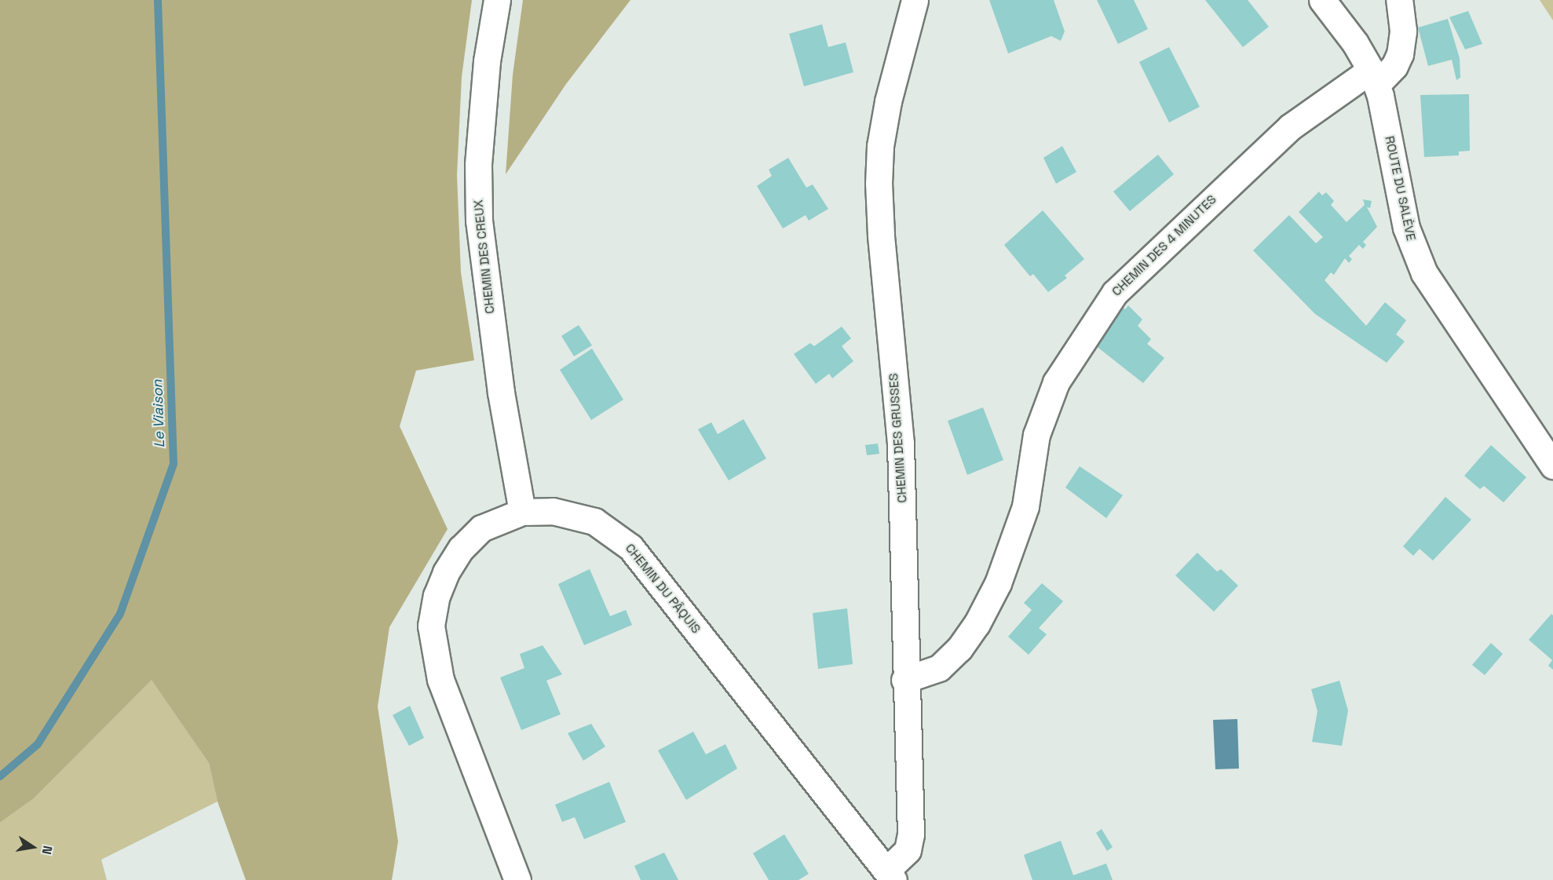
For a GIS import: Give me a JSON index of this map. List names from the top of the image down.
{
  "streets": {
    "street": [
      "ROUTE DU SALÈVE",
      "CHEMIN DES 4 MINUTES",
      "CHEMIN DES CREUX",
      "CHEMIN DES GRUSSES",
      "CHEMIN DU PÂQUIS"
    ]
  },
  "crossings": [
    ["ROUTE DU SALÈVE", "CHEMIN DES 4 MINUTES"],
    ["CHEMIN DES 4 MINUTES", "CHEMIN DES GRUSSES"],
    ["CHEMIN DES CREUX", "CHEMIN DU PÂQUIS"],
    ["CHEMIN DES GRUSSES", "CHEMIN DU PÂQUIS"]
  ],
  "water": ["Le Viaison"],
  "north": "right"
}
